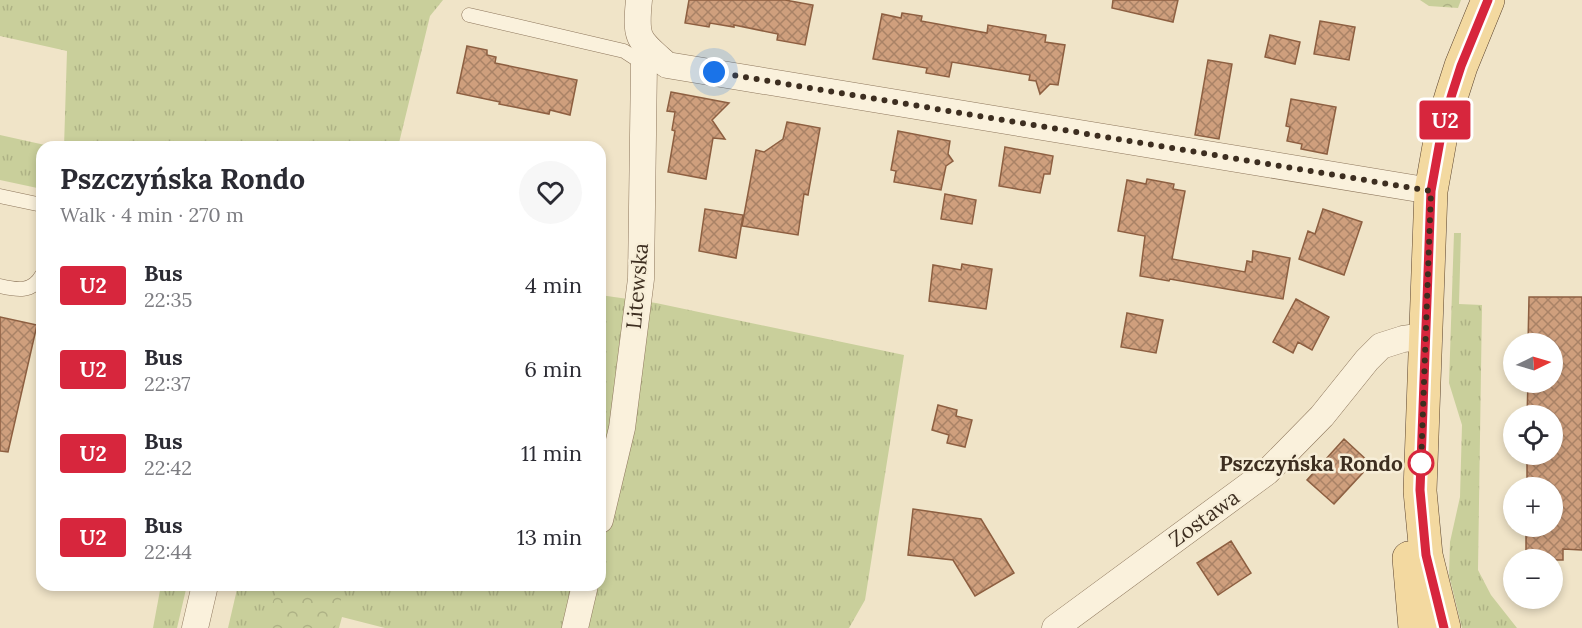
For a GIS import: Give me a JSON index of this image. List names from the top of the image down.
{
  "streets": {
    "street": ["Litewska", "Zostawa"]
  },
  "places": ["Pszczyńska Rondo"],
  "lines": ["bus line U2"],
  "north": "right",
  "page": {
    "on_map": "U2",
    "heading": ["Pszczyńska Rondo", "Walk · 4 min · 270 m"],
    "list": [
      {
        "mark": "U2",
        "name": "Bus",
        "note": "22:35",
        "value": "4 min"
      },
      {
        "mark": "U2",
        "name": "Bus",
        "note": "22:37",
        "value": "6 min"
      },
      {
        "mark": "U2",
        "name": "Bus",
        "note": "22:42",
        "value": "11 min"
      },
      {
        "mark": "U2",
        "name": "Bus",
        "note": "22:44",
        "value": "13 min"
      }
    ],
    "map_buttons": ["+", "−"]
  }
}
